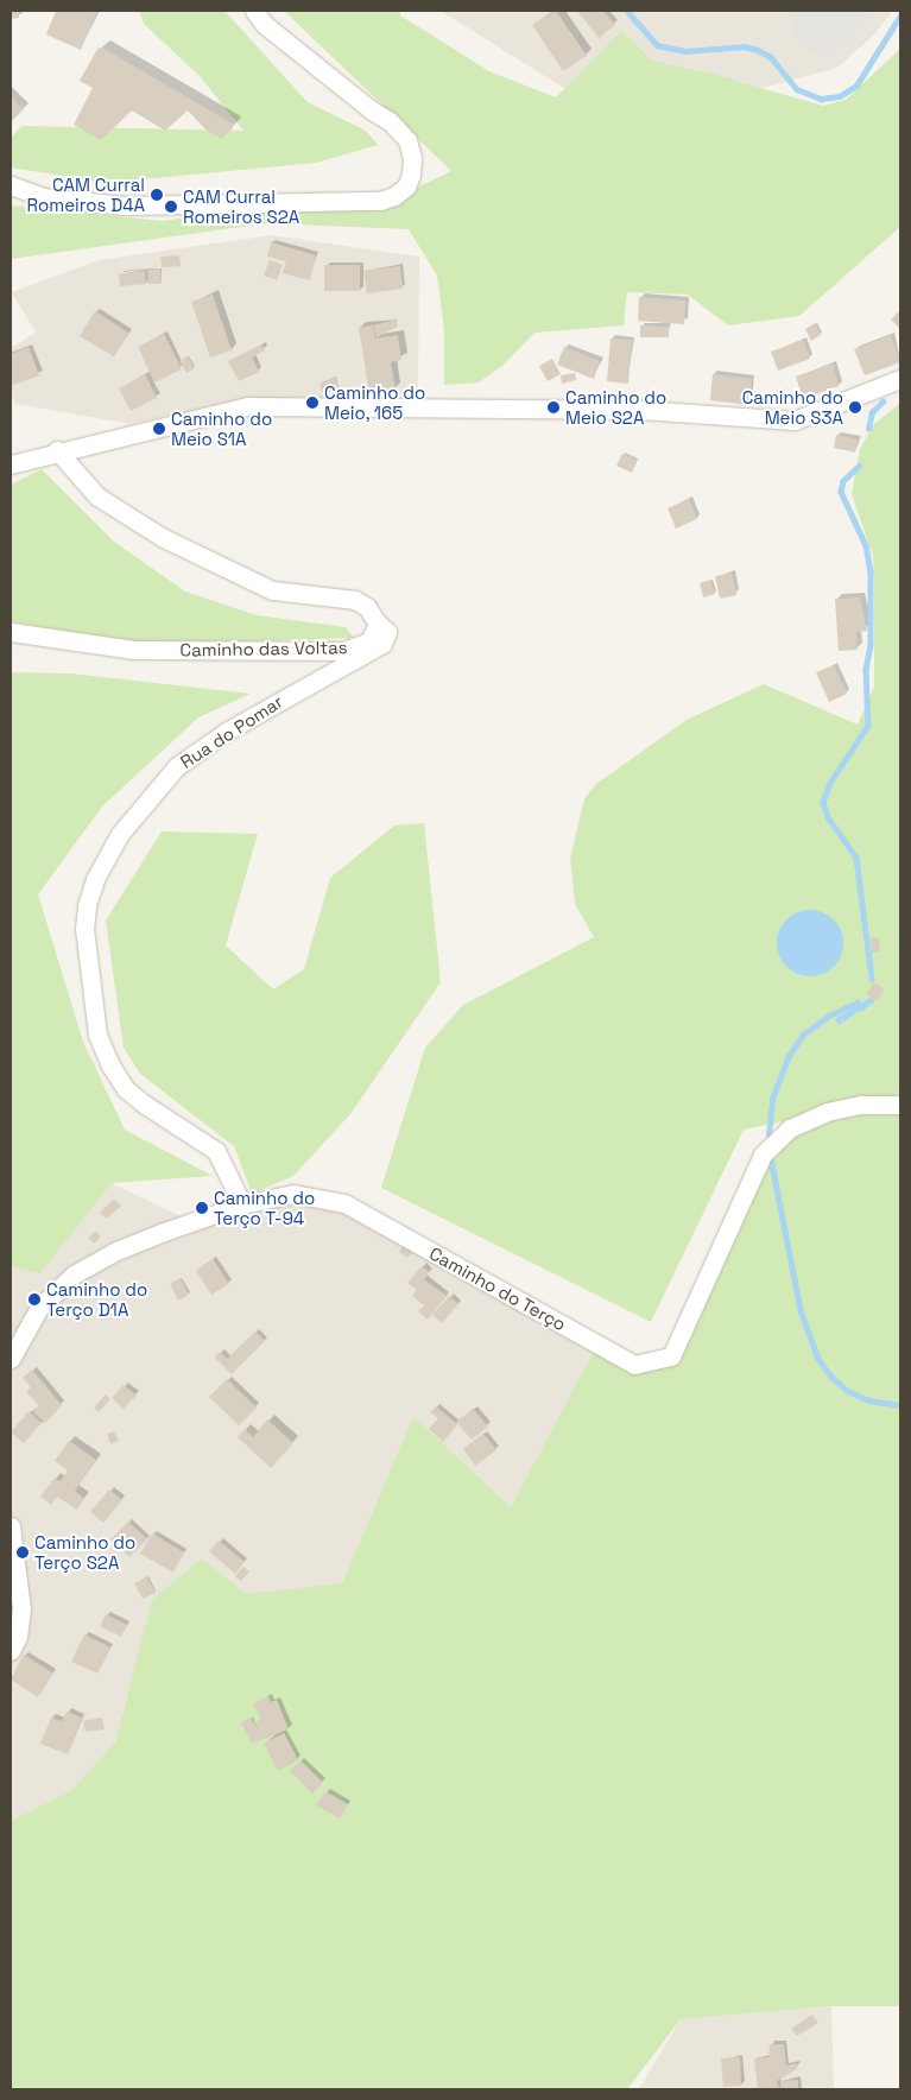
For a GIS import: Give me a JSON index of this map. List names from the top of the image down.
{
  "streets": {
    "street": ["Caminho das Voltas", "Rua do Pomar", "Caminho do Terço"]
  },
  "crossings": [
    ["Caminho das Voltas", "Rua do Pomar"],
    ["Rua do Pomar", "Caminho do Terço"]
  ],
  "places": [
    "CAM Curral Romeiros D4A",
    "CAM Curral Romeiros S2A",
    "Caminho do Meio, 165",
    "Caminho do Meio S2A",
    "Caminho do Meio S3A",
    "Caminho do Meio S1A",
    "Caminho do Terço T-94",
    "Caminho do Terço D1A",
    "Caminho do Terço S2A"
  ]
}
